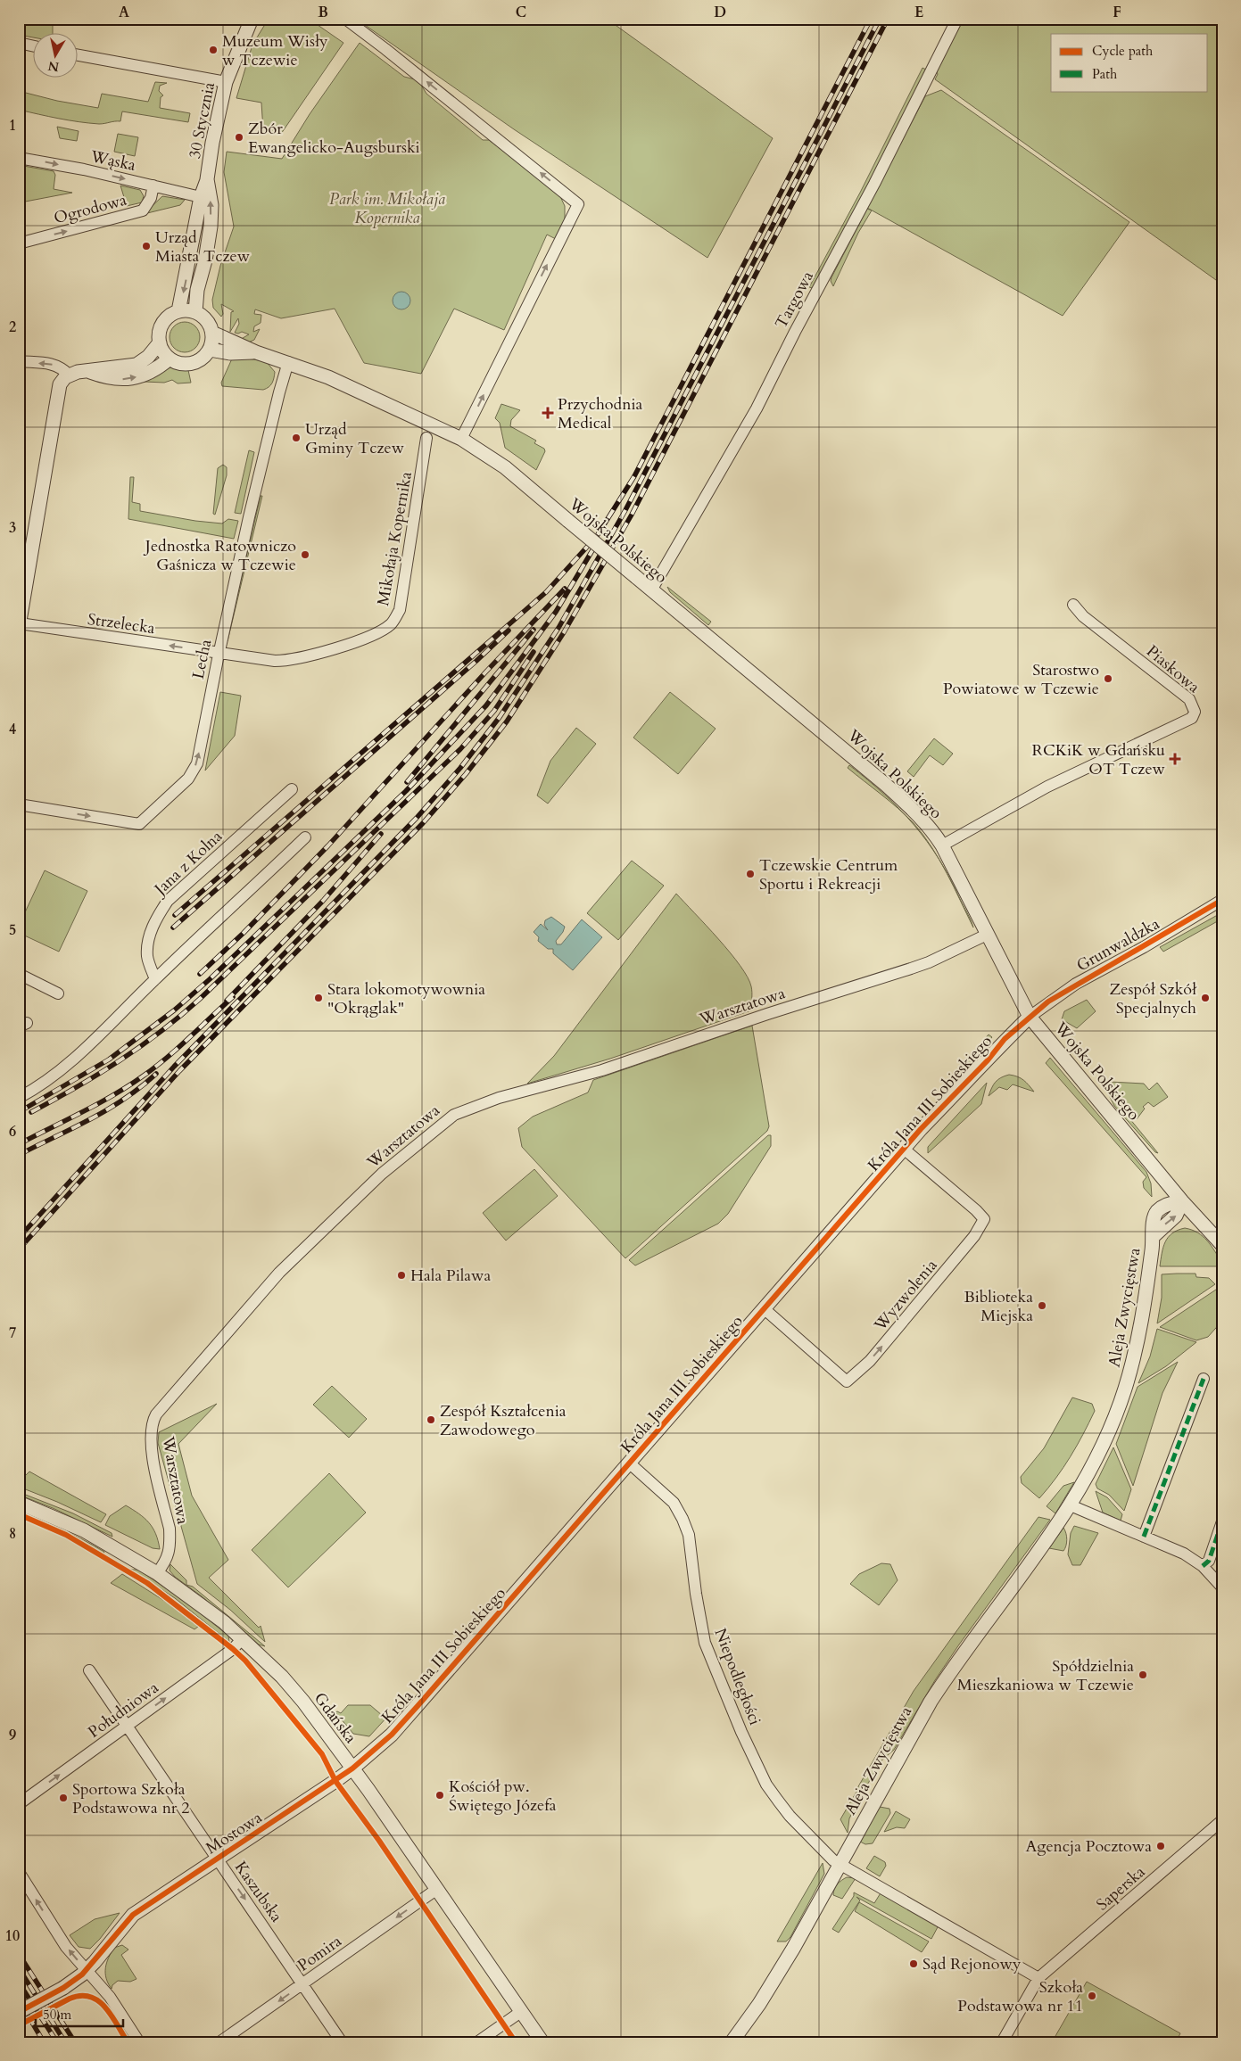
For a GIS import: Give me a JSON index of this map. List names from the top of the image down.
{
  "streets": {
    "street": [
      "30 Stycznia",
      "Wąska",
      "Ogrodowa",
      "Targowa",
      "Mikołaja Kopernika",
      "Wojska Polskiego",
      "Strzelecka",
      "Lecha",
      "Piaskowa",
      "Jana z Kolna",
      "Grunwaldzka",
      "Warsztatowa",
      "Króla Jana III Sobieskiego",
      "Wyzwolenia",
      "Aleja Zwycięstwa",
      "Niepodległości",
      "Południowa",
      "Gdańska",
      "Mostowa",
      "Saperska",
      "Kaszubska",
      "Pomira"
    ]
  },
  "crossings": [
    ["30 Stycznia", "Wąska"],
    ["30 Stycznia", "Wojska Polskiego"],
    ["Wąska", "Ogrodowa"],
    ["Targowa", "Wojska Polskiego"],
    ["Mikołaja Kopernika", "Strzelecka"],
    ["Mikołaja Kopernika", "Lecha"],
    ["Wojska Polskiego", "Lecha"],
    ["Wojska Polskiego", "Piaskowa"],
    ["Wojska Polskiego", "Grunwaldzka"],
    ["Wojska Polskiego", "Warsztatowa"],
    ["Wojska Polskiego", "Króla Jana III Sobieskiego"],
    ["Wojska Polskiego", "Aleja Zwycięstwa"],
    ["Strzelecka", "Lecha"],
    ["Grunwaldzka", "Króla Jana III Sobieskiego"],
    ["Warsztatowa", "Gdańska"],
    ["Króla Jana III Sobieskiego", "Wyzwolenia"],
    ["Króla Jana III Sobieskiego", "Niepodległości"],
    ["Króla Jana III Sobieskiego", "Gdańska"],
    ["Króla Jana III Sobieskiego", "Mostowa"],
    ["Aleja Zwycięstwa", "Niepodległości"],
    ["Południowa", "Gdańska"],
    ["Południowa", "Kaszubska"],
    ["Gdańska", "Mostowa"],
    ["Gdańska", "Pomira"],
    ["Mostowa", "Kaszubska"],
    ["Kaszubska", "Pomira"]
  ],
  "one_way": [
    "Wąska",
    "Ogrodowa",
    "Strzelecka",
    "Południowa",
    "Pomira"
  ],
  "parks": ["Park im. Mikołaja Kopernika"],
  "places": {
    "other": [
      "Muzeum Wisły w Tczewie",
      "Zbór Ewangelicko-Augsburski",
      "Urząd Miasta Tczew",
      "Urząd Gminy Tczew",
      "Jednostka Ratowniczo Gaśnicza w Tczewie",
      "Starostwo Powiatowe w Tczewie",
      "Tczewskie Centrum Sportu i Rekreacji",
      "Stara lokomotywownia \"Okrąglak\"",
      "Zespół Szkół Specjalnych",
      "Hala Pilawa",
      "Biblioteka Miejska",
      "Zespół Kształcenia Zawodowego",
      "Spółdzielnia Mieszkaniowa w Tczewie",
      "Kościół pw. Świętego Józefa",
      "Sportowa Szkoła Podstawowa nr 2",
      "Agencja Pocztowa",
      "Sąd Rejonowy",
      "Szkoła Podstawowa nr 11"
    ],
    "health": ["Przychodnia Medical", "RCKiK w Gdańsku OT Tczew"]
  },
  "legend": ["Cycle path", "Path"],
  "scale_bar": "50 m",
  "north": "bottom",
  "grid": {
    "columns": [
      "A",
      "B",
      "C",
      "D",
      "E",
      "F"
    ],
    "rows": [
      "1",
      "2",
      "3",
      "4",
      "5",
      "6",
      "7",
      "8",
      "9",
      "10"
    ]
  }
}
